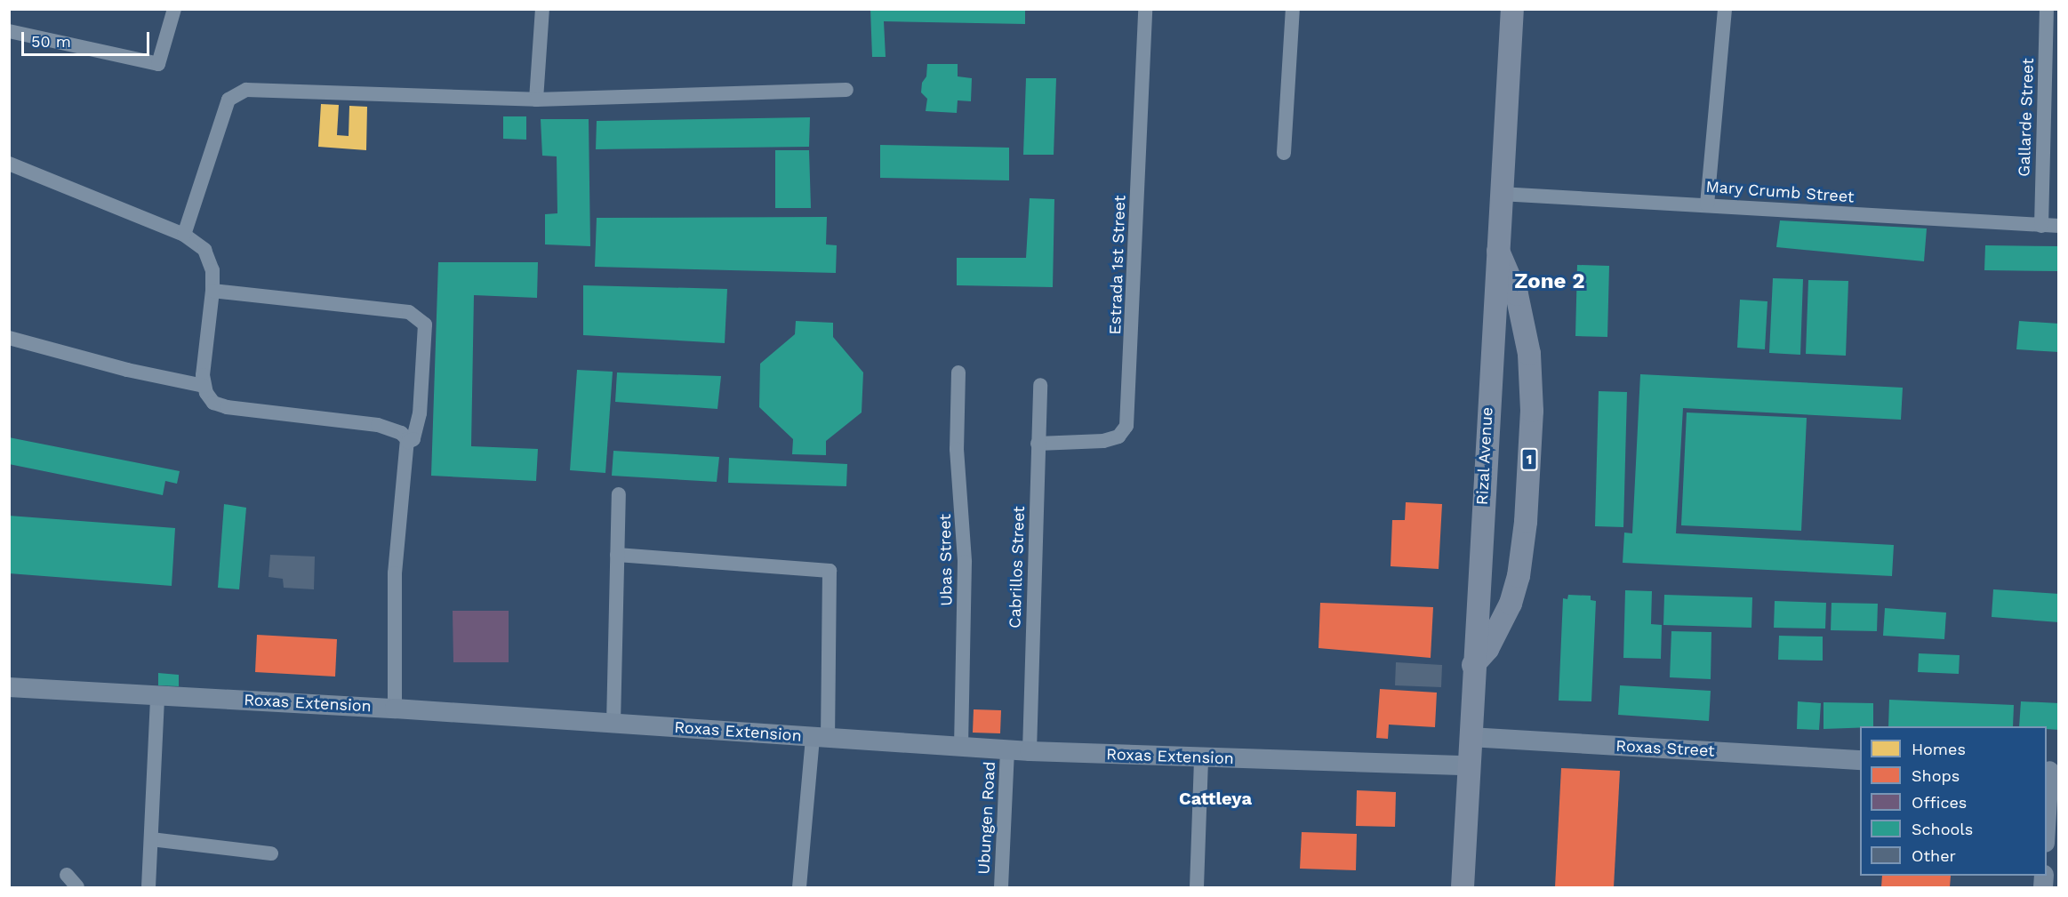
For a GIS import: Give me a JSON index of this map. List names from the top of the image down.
{
  "streets": {
    "main road": [
      "Rizal Avenue",
      "1",
      "Roxas Extension",
      "Roxas Street"
    ],
    "street": [
      "Gallarde Street",
      "Mary Crumb Street",
      "Estrada 1st Street",
      "Ubas Street",
      "Cabrillos Street",
      "Ubungen Road"
    ]
  },
  "crossings": [
    ["Gallarde Street", "Mary Crumb Street"],
    ["Mary Crumb Street", "Rizal Avenue"],
    ["Estrada 1st Street", "Cabrillos Street"],
    ["Rizal Avenue", "Roxas Extension"],
    ["Rizal Avenue", "Roxas Street"],
    ["Ubas Street", "Roxas Extension"],
    ["Cabrillos Street", "Roxas Extension"],
    ["Roxas Extension", "Ubungen Road"]
  ],
  "districts": ["Zone 2", "Cattleya"],
  "legend": [
    "Homes",
    "Shops",
    "Offices",
    "Schools",
    "Other"
  ],
  "scale_bar": "50 m"
}
